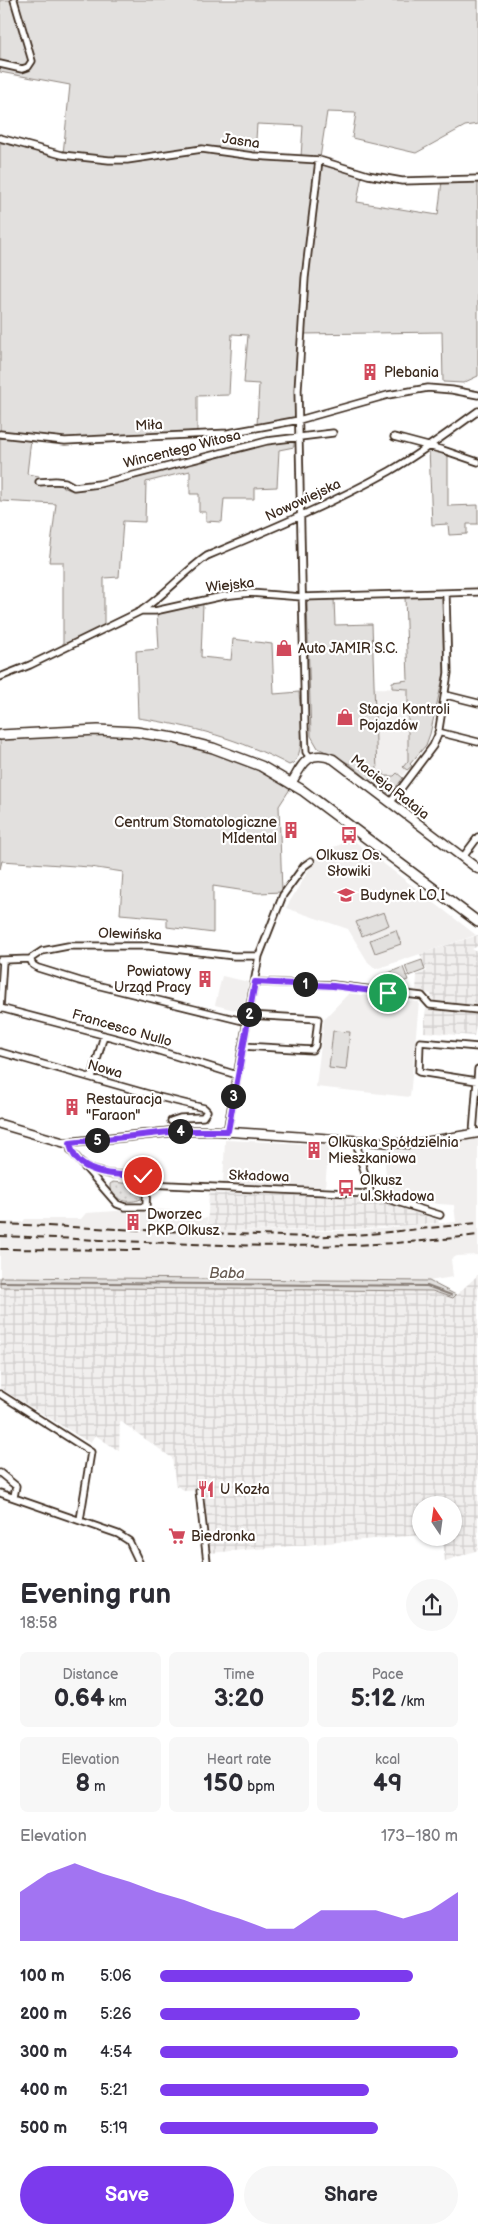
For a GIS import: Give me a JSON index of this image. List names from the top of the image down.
{
  "streets": {
    "street": [
      "Jasna",
      "Miła",
      "Wincentego Witosa",
      "Nowowiejska",
      "Wiejska",
      "Macieja Rataja",
      "Olewińska",
      "Francesco Nullo",
      "Nowa",
      "Składowa"
    ]
  },
  "crossings": [
    ["Nowowiejska", "Wiejska"]
  ],
  "water": ["Baba"],
  "places": {
    "building": [
      "Plebania",
      "Centrum Stomatologiczne MIdental",
      "Powiatowy Urząd Pracy",
      "Restauracja \"Faraon\"",
      "Olkuska Spółdzielnia Mieszkaniowa",
      "Dworzec PKP Olkusz"
    ],
    "shop": ["Auto JAMIR S.C.", "Stacja Kontroli Pojazdów"],
    "bus stop": ["Olkusz Os. Słowiki", "Olkusz ul.Składowa"],
    "school or university": ["Budynek LO I"],
    "restaurant": ["U Kozła"],
    "supermarket": ["Biedronka"]
  },
  "north": "top",
  "page": {
    "pins": [
      "1",
      "2",
      "3",
      "4",
      "5"
    ],
    "heading": ["Evening run", "18:58"],
    "stats": [
      ["Distance", "0.64 km"],
      ["Time", "3:20"],
      ["Pace", "5:12 /km"],
      ["Elevation", "8 m"],
      ["Heart rate", "150 bpm"],
      ["kcal", "49"]
    ],
    "chart": ["Elevation", "173–180 m"],
    "list": [
      {
        "name": "100 m",
        "note": "5:06"
      },
      {
        "name": "200 m",
        "note": "5:26"
      },
      {
        "name": "300 m",
        "note": "4:54"
      },
      {
        "name": "400 m",
        "note": "5:21"
      },
      {
        "name": "500 m",
        "note": "5:19"
      }
    ],
    "buttons": ["Save", "Share"]
  }
}
